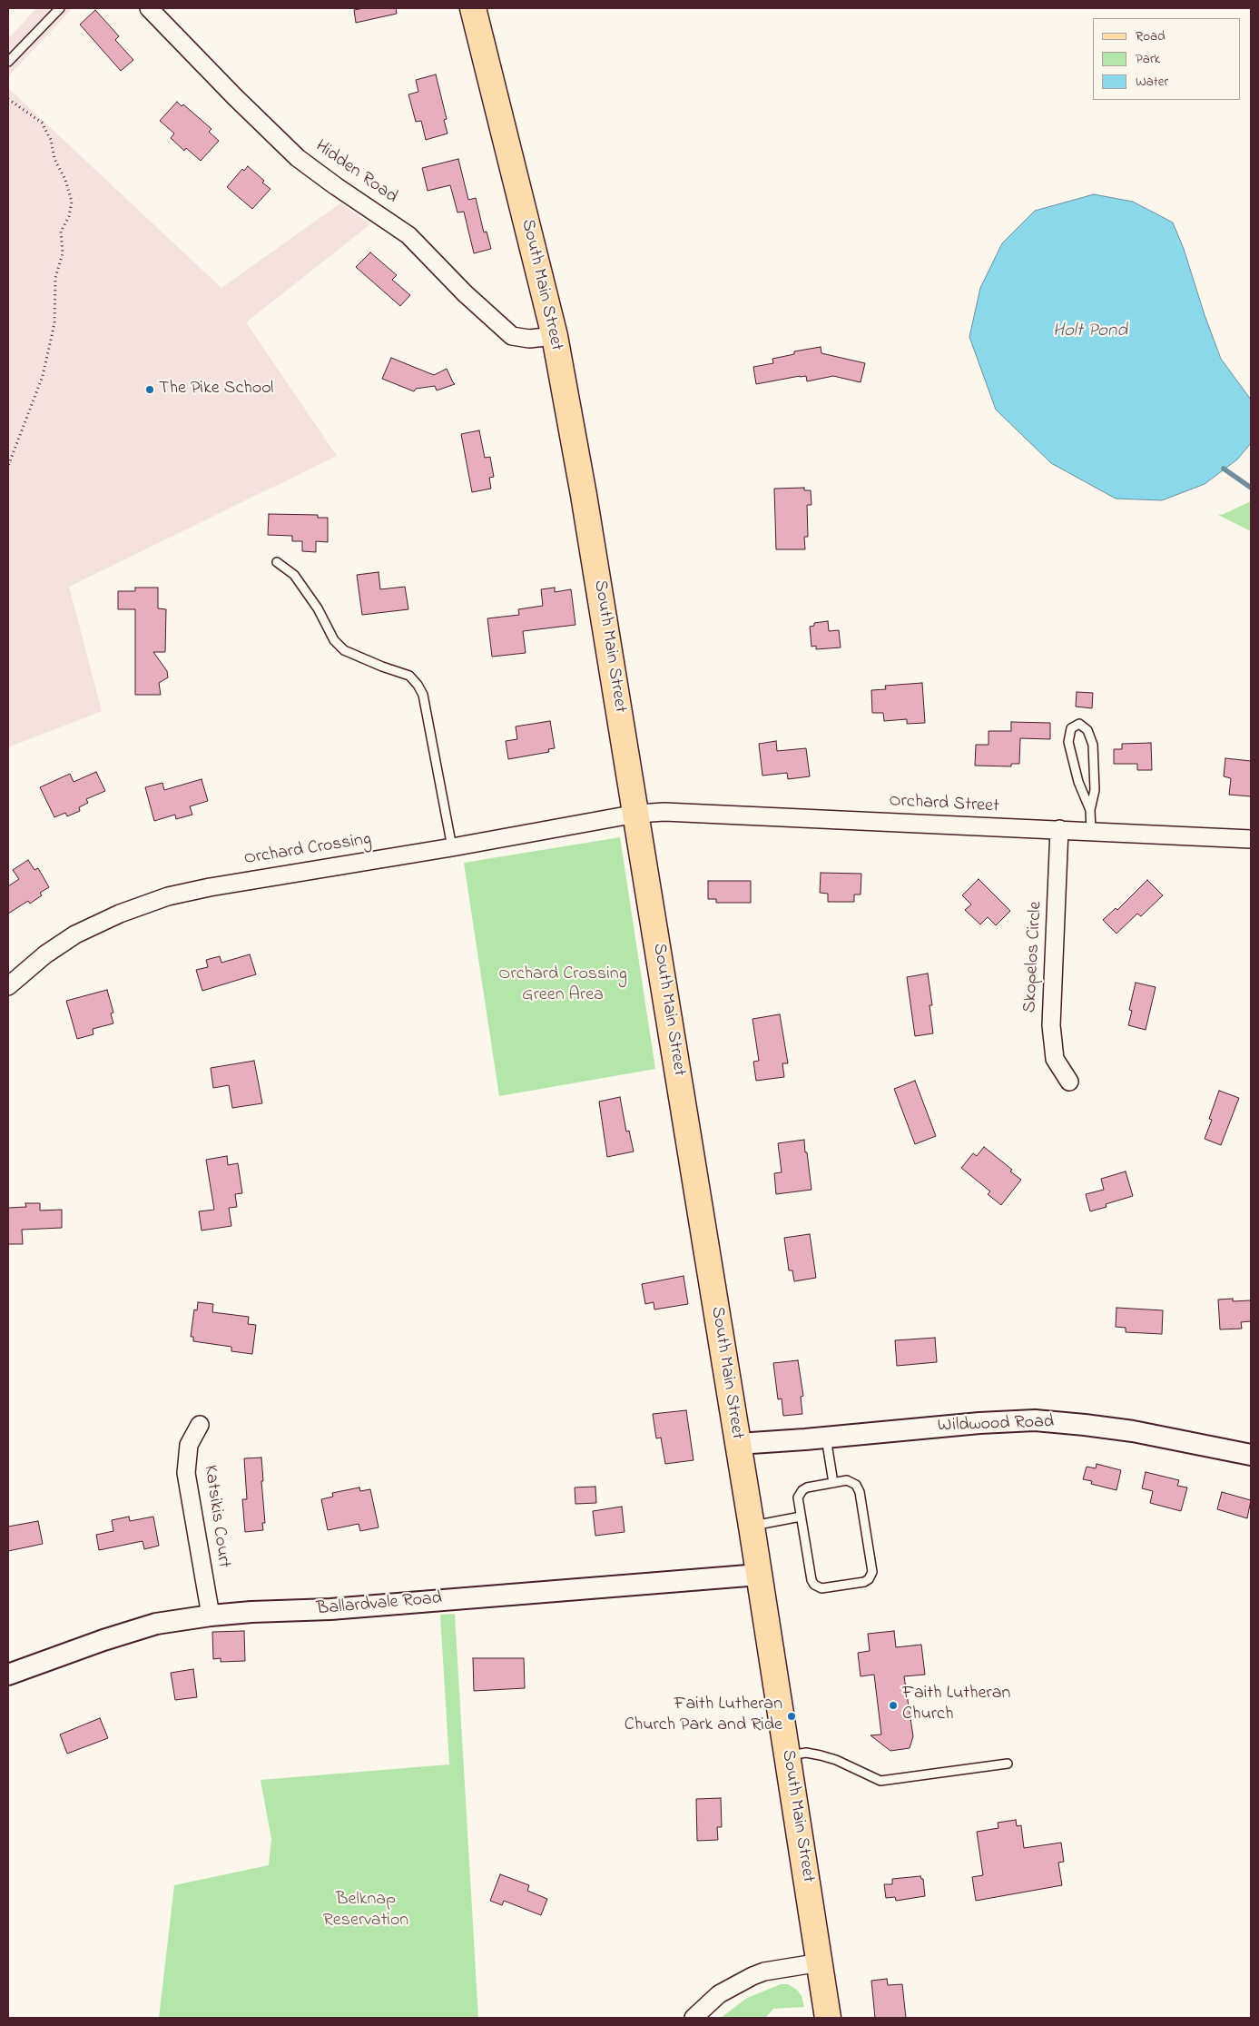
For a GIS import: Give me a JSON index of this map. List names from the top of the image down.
{
  "streets": {
    "main road": ["South Main Street"],
    "street": [
      "Hidden Road",
      "Orchard Street",
      "Orchard Crossing",
      "Skopelos Circle",
      "Wildwood Road",
      "Katsikis Court",
      "Ballardvale Road"
    ]
  },
  "crossings": [
    ["Hidden Road", "South Main Street"],
    ["South Main Street", "Orchard Street"],
    ["South Main Street", "Orchard Crossing"],
    ["South Main Street", "Wildwood Road"],
    ["South Main Street", "Ballardvale Road"],
    ["Orchard Street", "Orchard Crossing"],
    ["Orchard Street", "Skopelos Circle"],
    ["Katsikis Court", "Ballardvale Road"]
  ],
  "water": ["Holt Pond"],
  "parks": ["Orchard Crossing Green Area", "Belknap Reservation"],
  "places": ["The Pike School", "Faith Lutheran Church", "Faith Lutheran Church Park and Ride"],
  "legend": ["Road", "Park", "Water"]
}
